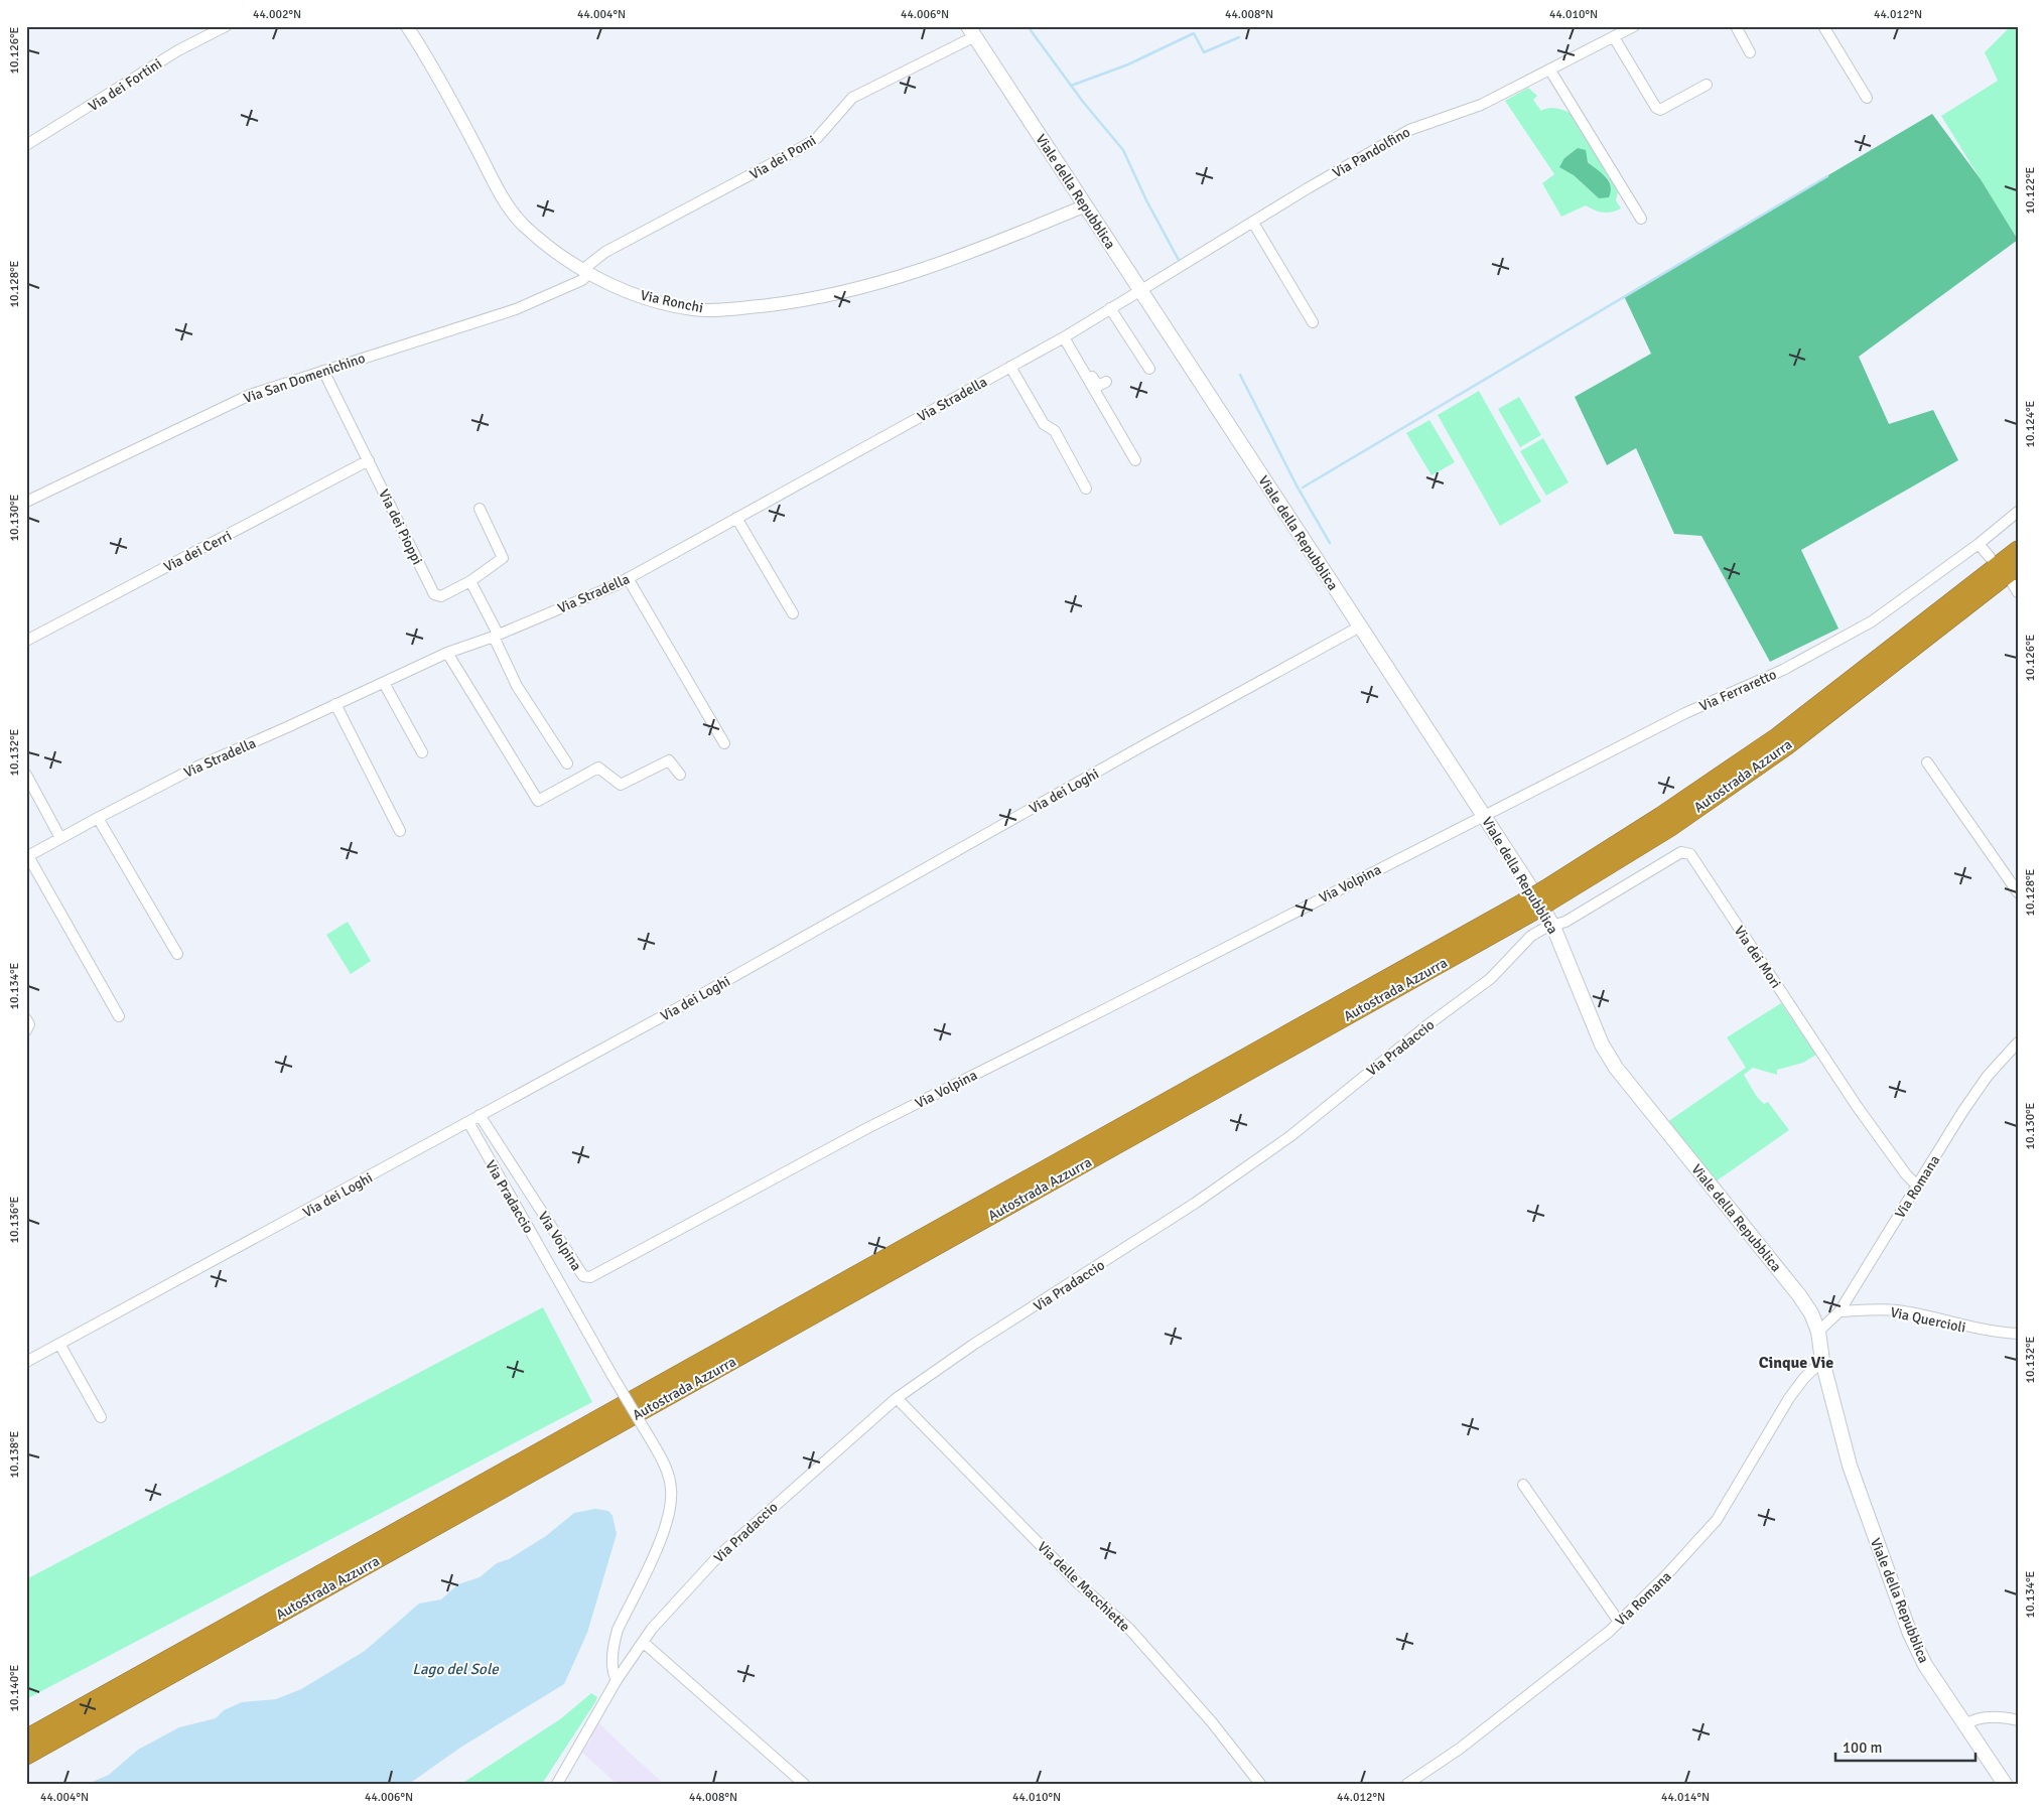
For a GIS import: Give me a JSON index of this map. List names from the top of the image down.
{
  "streets": {
    "highway": ["Autostrada Azzurra"],
    "main road": ["Viale della Repubblica"],
    "street": [
      "Via dei Fortini",
      "Via Pandolfino",
      "Via dei Pomi",
      "Via Ronchi",
      "Via San Domenichino",
      "Via Stradella",
      "Via dei Pioppi",
      "Via dei Cerri",
      "Via Ferraretto",
      "Via dei Loghi",
      "Via Volpina",
      "Via dei Mori",
      "Via Pradaccio",
      "Via Romana",
      "Via Quercioli",
      "Via delle Macchiette"
    ]
  },
  "crossings": [
    ["Via Pandolfino", "Viale della Repubblica"],
    ["Via Pandolfino", "Via Stradella"],
    ["Via dei Pomi", "Viale della Repubblica"],
    ["Via dei Pomi", "Via Ronchi"],
    ["Via dei Pomi", "Via San Domenichino"],
    ["Viale della Repubblica", "Via Ronchi"],
    ["Viale della Repubblica", "Via Stradella"],
    ["Viale della Repubblica", "Via Ferraretto"],
    ["Viale della Repubblica", "Via dei Loghi"],
    ["Viale della Repubblica", "Via Volpina"],
    ["Viale della Repubblica", "Via dei Mori"],
    ["Viale della Repubblica", "Via Pradaccio"],
    ["Viale della Repubblica", "Via Romana"],
    ["Via Ronchi", "Via San Domenichino"],
    ["Via San Domenichino", "Via dei Pioppi"],
    ["Via dei Pioppi", "Via dei Cerri"],
    ["Via Ferraretto", "Via Volpina"],
    ["Via dei Loghi", "Via Volpina"],
    ["Via dei Loghi", "Via Pradaccio"],
    ["Via dei Mori", "Via Pradaccio"],
    ["Via dei Mori", "Via Romana"],
    ["Via Pradaccio", "Via delle Macchiette"],
    ["Via Romana", "Via Quercioli"]
  ],
  "districts": ["Cinque Vie"],
  "water": ["Lago del Sole"],
  "scale_bar": "100 m",
  "coordinates": [
    "44.002°N",
    "44.004°N",
    "44.006°N",
    "44.008°N",
    "44.010°N",
    "44.012°N",
    "10.126°E",
    "10.122°E",
    "10.128°E",
    "10.124°E",
    "10.130°E",
    "10.132°E",
    "10.134°E",
    "10.136°E",
    "10.138°E",
    "10.140°E",
    "44.014°N"
  ]
}
